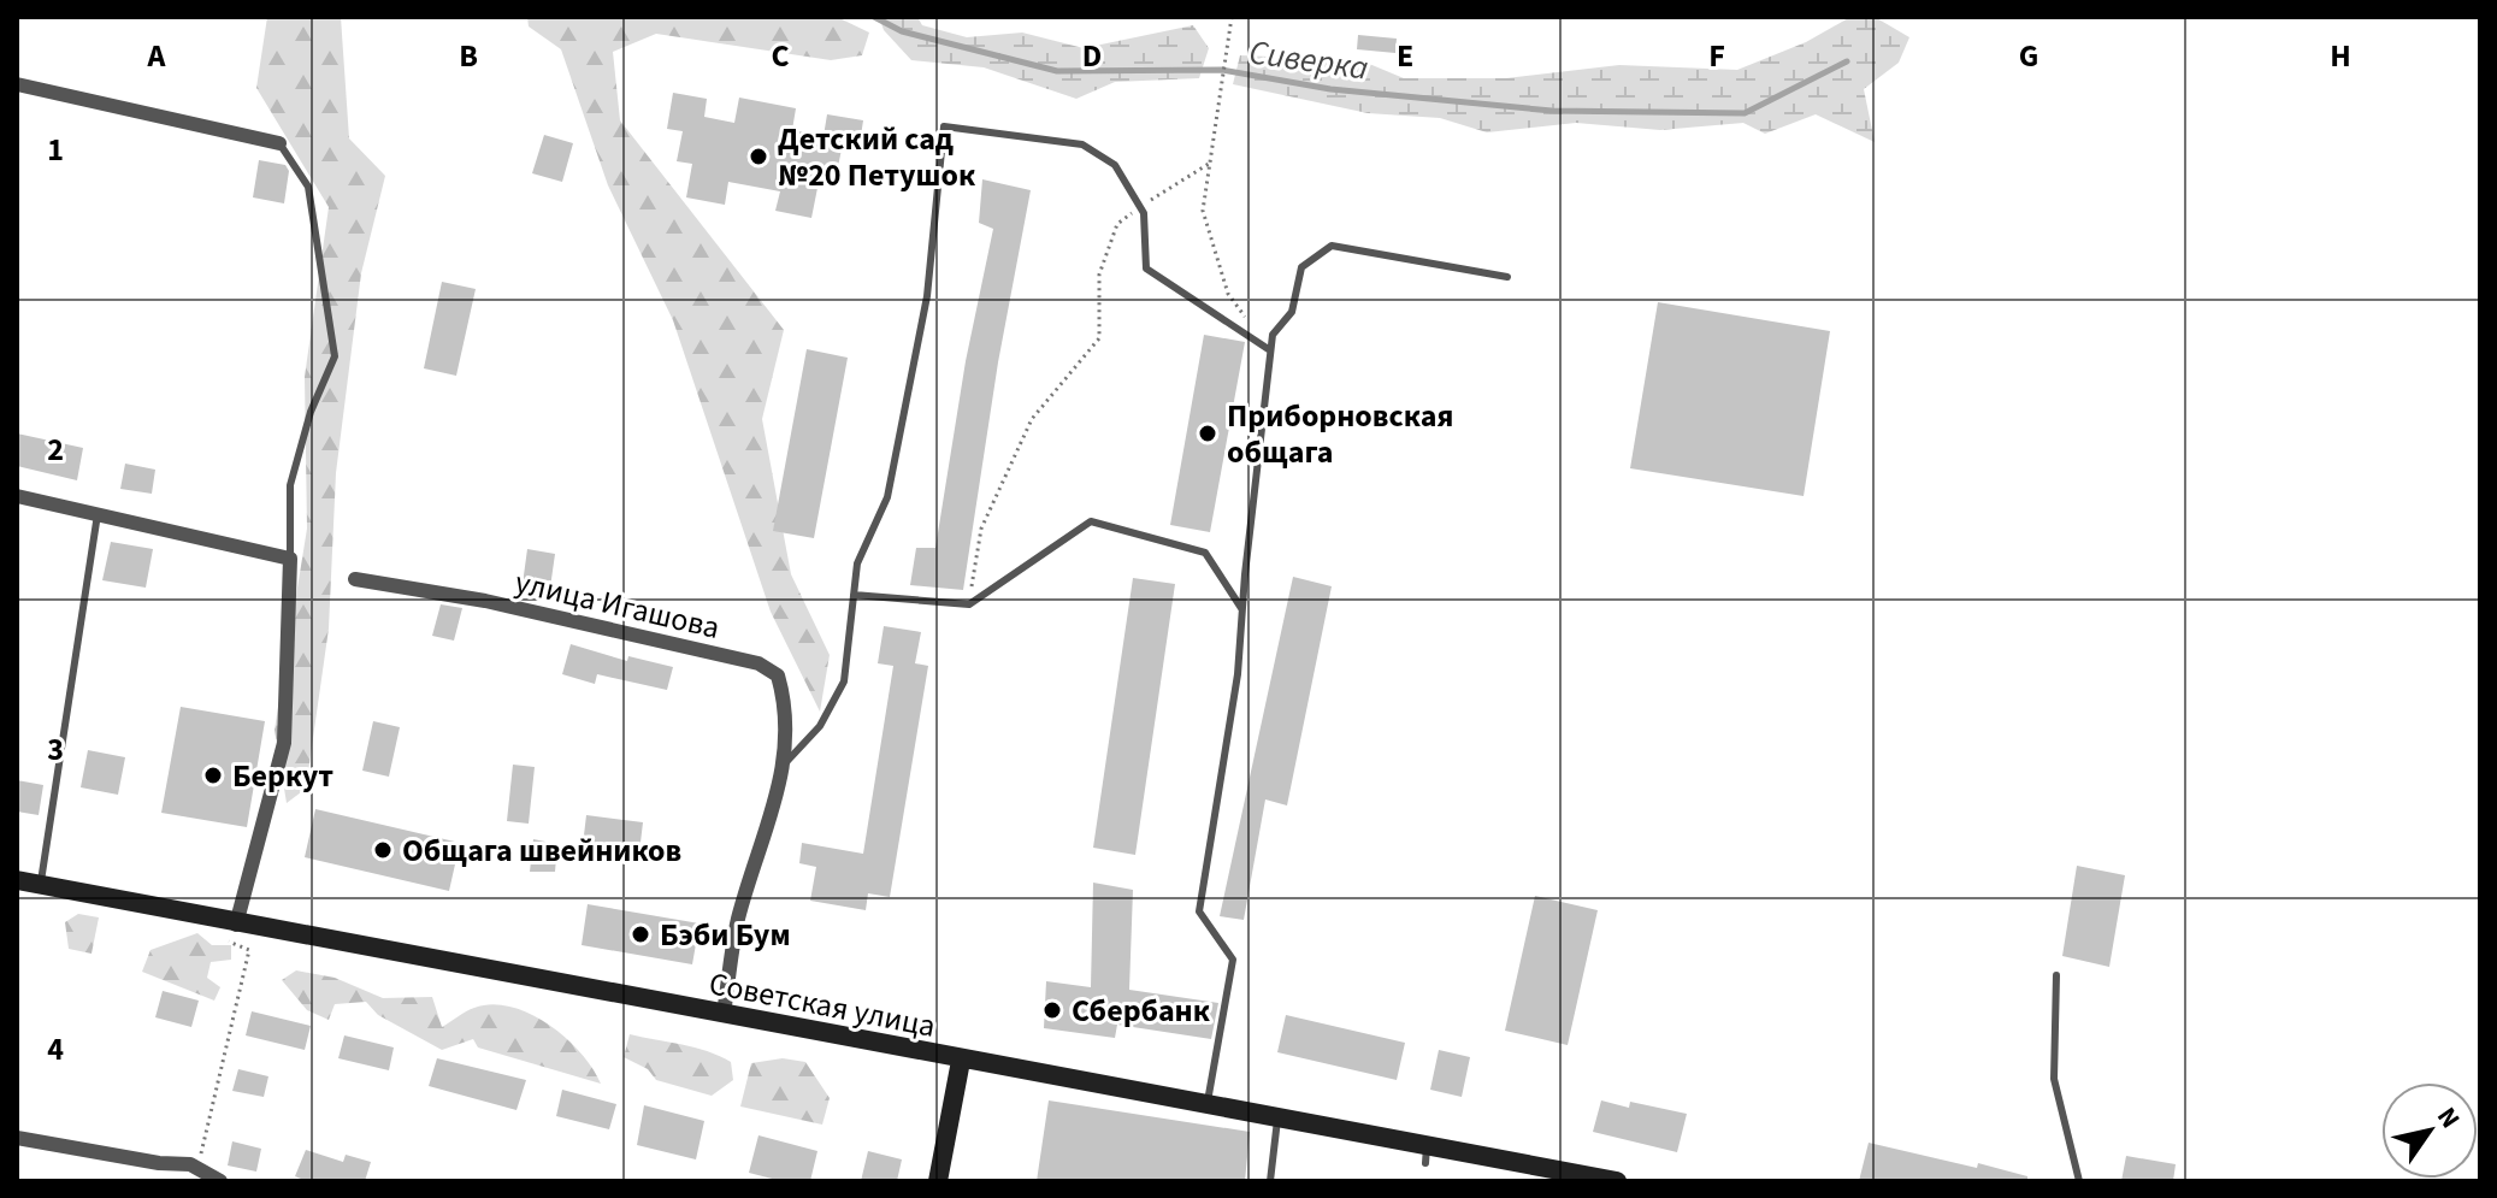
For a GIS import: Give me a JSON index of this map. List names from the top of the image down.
{
  "streets": {
    "main road": ["Советская улица"],
    "street": ["улица Игашова"]
  },
  "crossings": [
    ["улица Игашова", "Советская улица"]
  ],
  "water": ["Сиверка"],
  "places": [
    "Детский сад №20 Петушок",
    "Приборновская общага",
    "Беркут",
    "Общага швейников",
    "Бэби Бум",
    "Сбербанк"
  ],
  "north": "top right",
  "grid": {
    "columns": [
      "A",
      "B",
      "C",
      "D",
      "E",
      "F",
      "G",
      "H"
    ],
    "rows": [
      "1",
      "2",
      "3",
      "4"
    ]
  }
}
